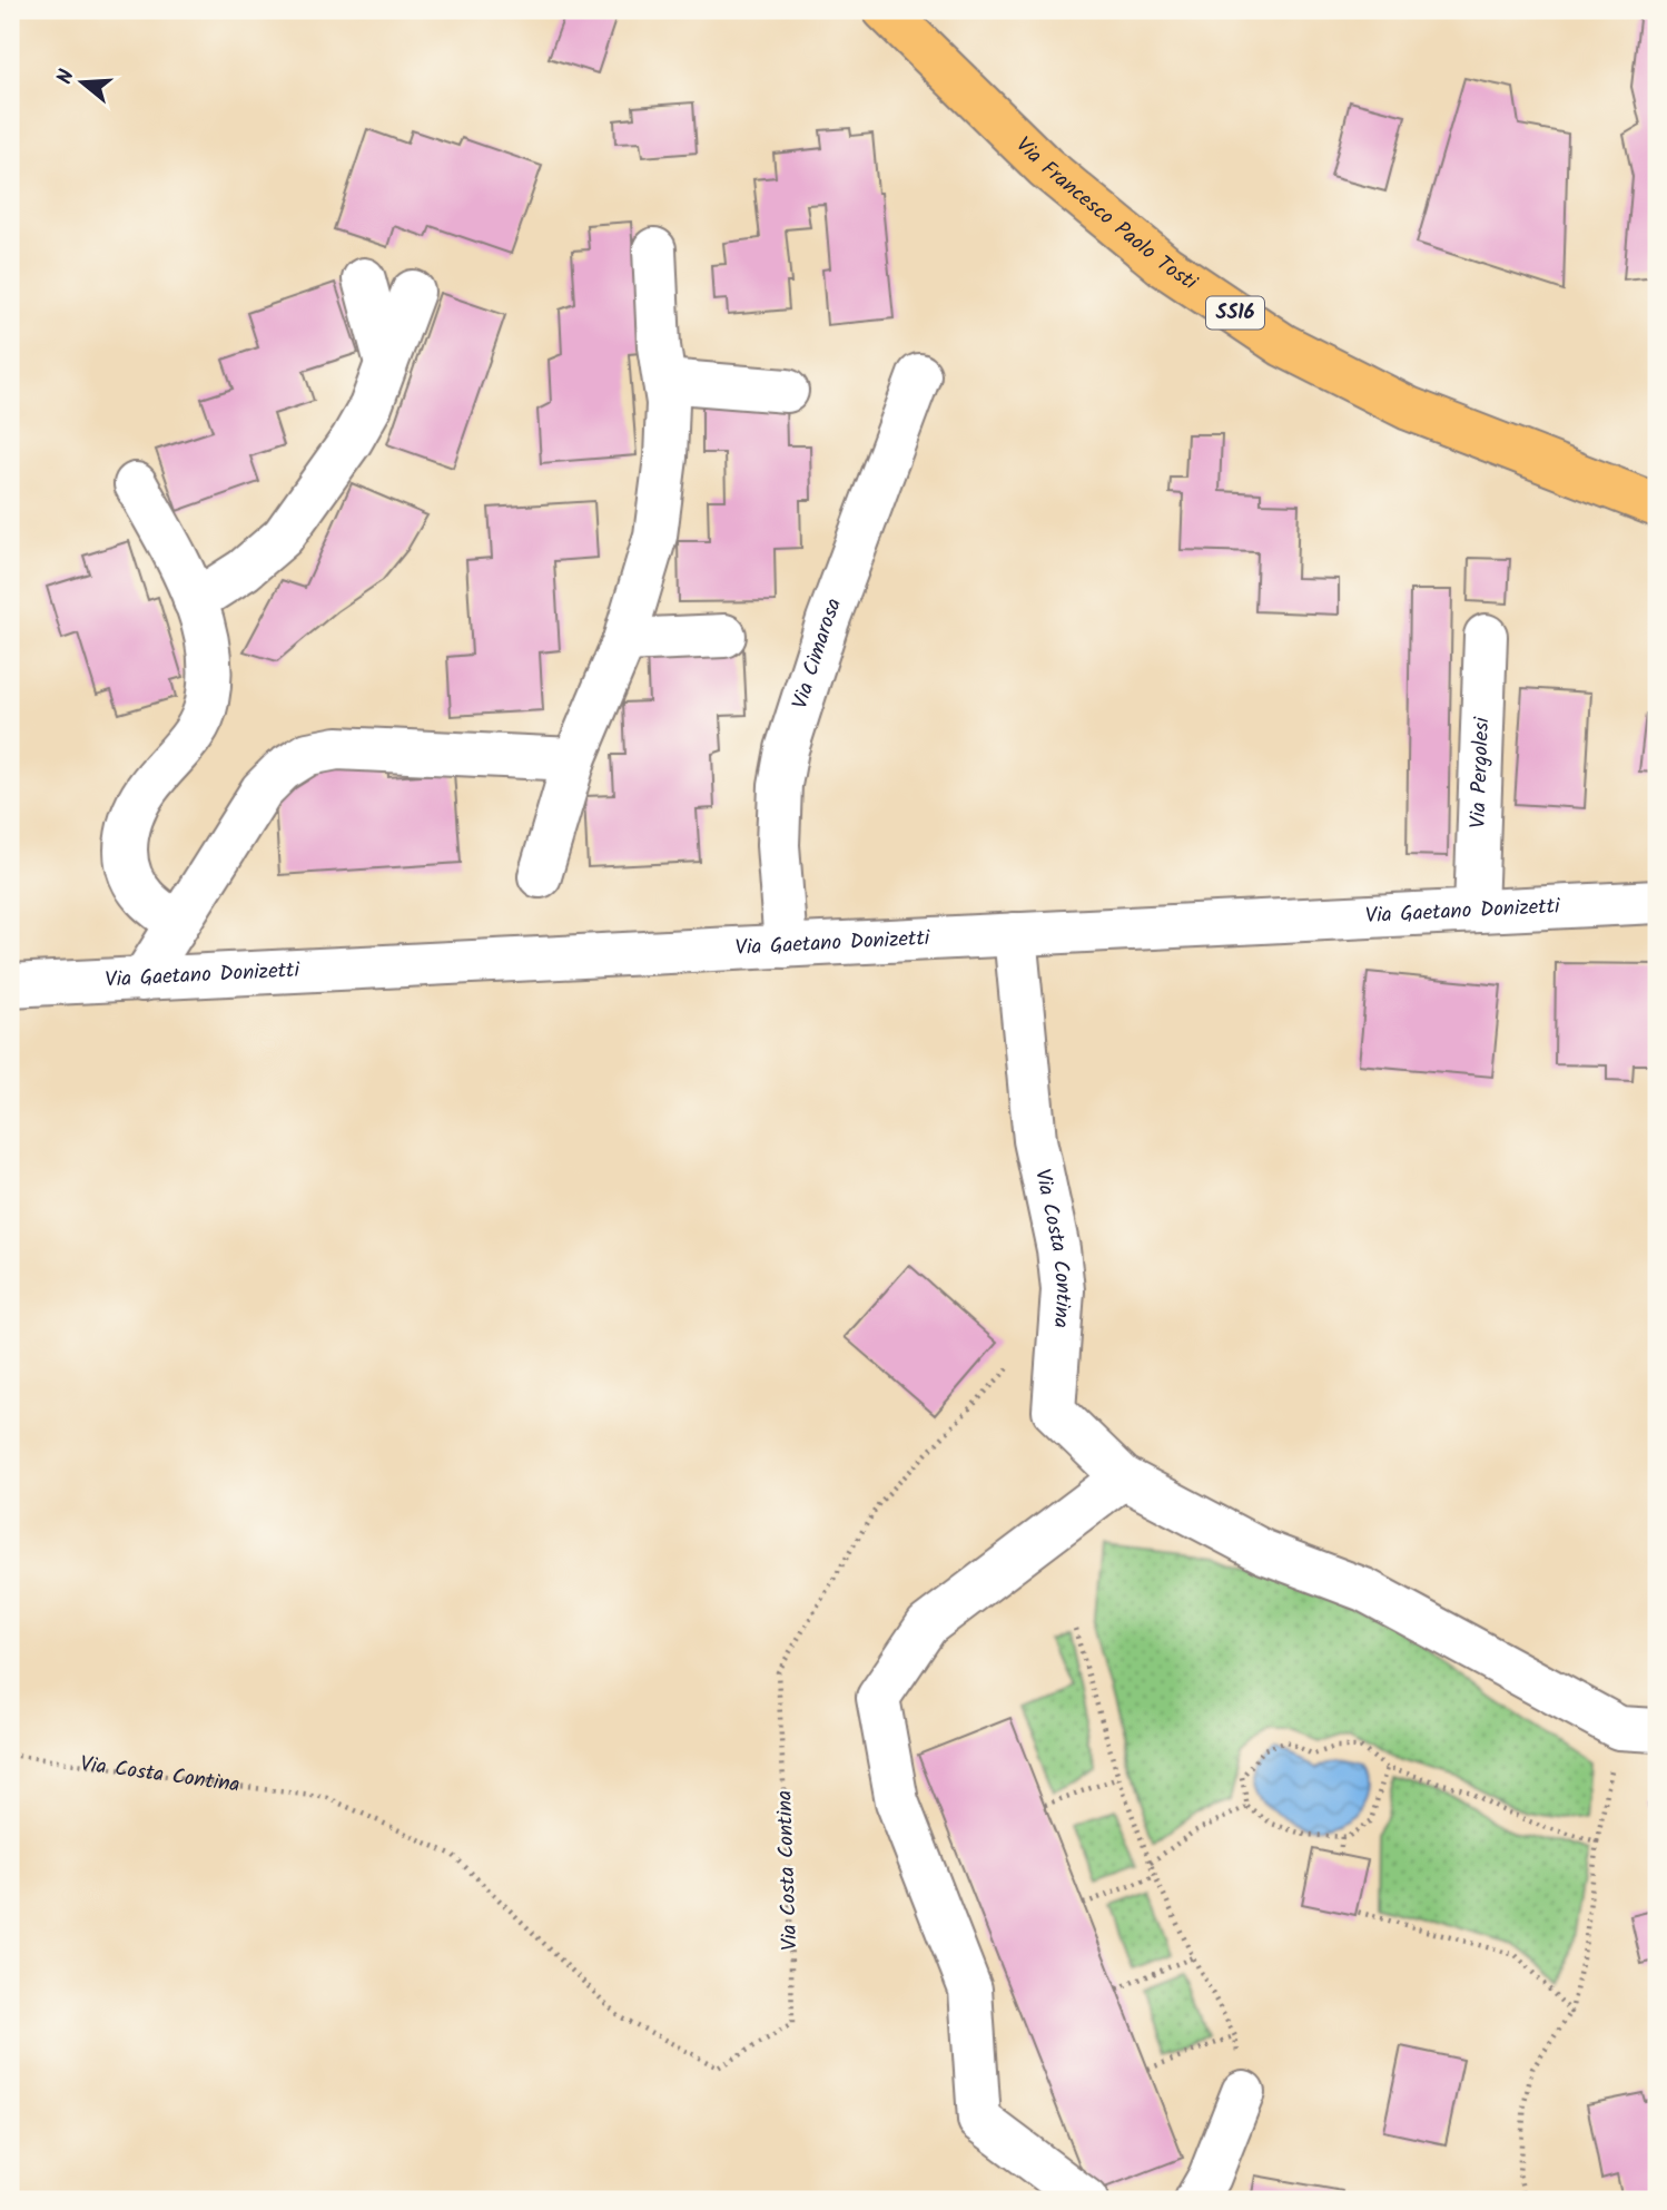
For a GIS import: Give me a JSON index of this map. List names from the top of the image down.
{
  "streets": {
    "main road": ["Via Francesco Paolo Tosti", "SS16"],
    "street": [
      "Via Cimarosa",
      "Via Pergolesi",
      "Via Gaetano Donizetti",
      "Via Costa Contina"
    ]
  },
  "crossings": [
    ["Via Cimarosa", "Via Gaetano Donizetti"],
    ["Via Pergolesi", "Via Gaetano Donizetti"],
    ["Via Gaetano Donizetti", "Via Costa Contina"]
  ],
  "north": "left"
}
